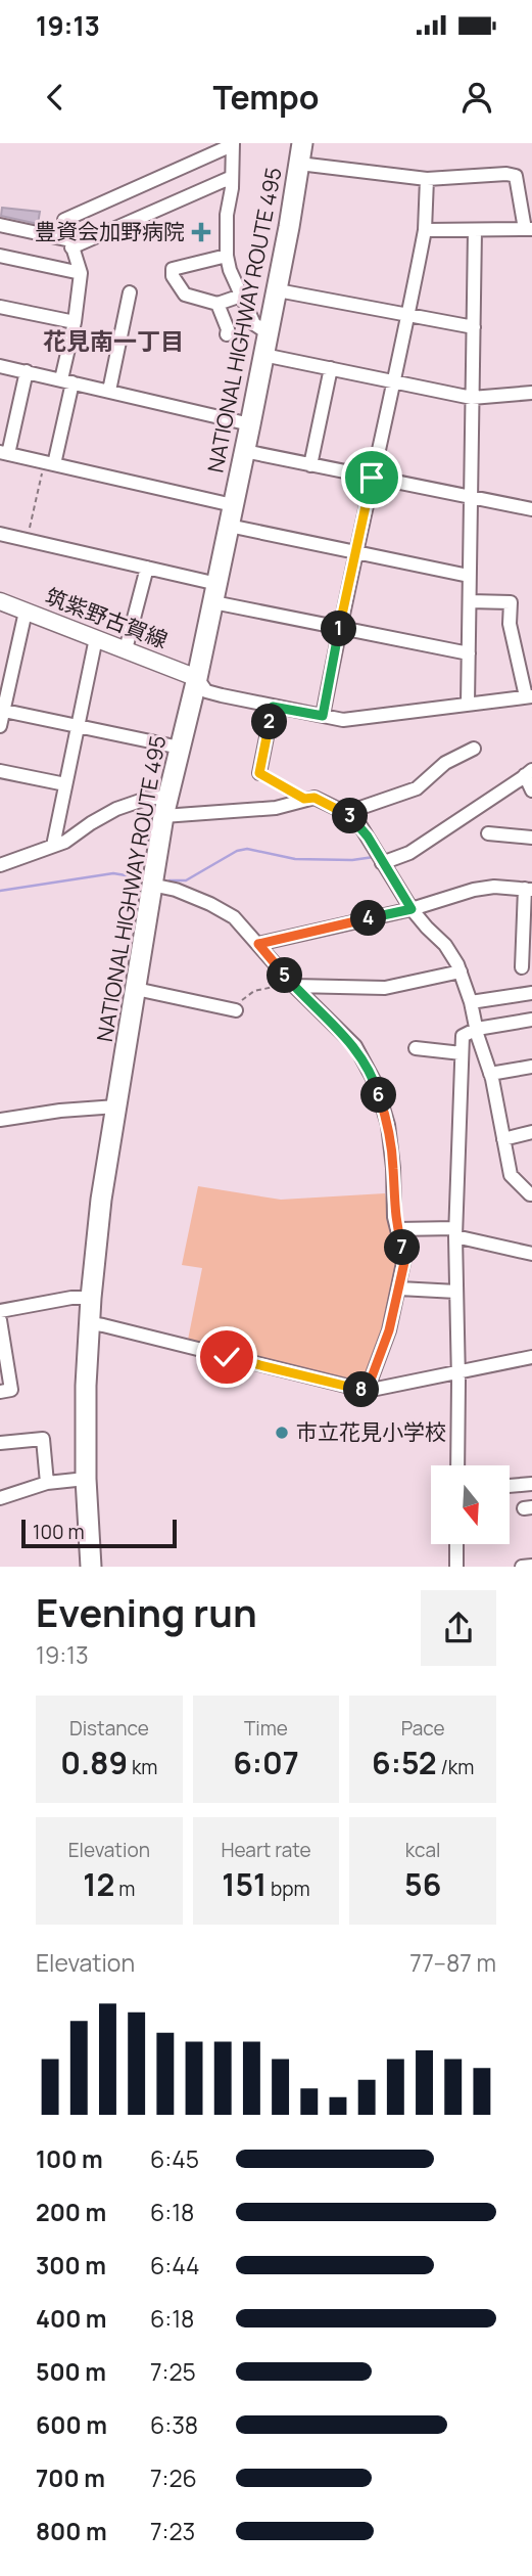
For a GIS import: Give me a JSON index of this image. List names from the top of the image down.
{
  "streets": {
    "highway": ["NATIONAL HIGHWAY ROUTE 495"],
    "main road": ["筑紫野古賀線"]
  },
  "crossings": [
    ["NATIONAL HIGHWAY ROUTE 495", "筑紫野古賀線"]
  ],
  "districts": ["花見南一丁目"],
  "places": {
    "health": ["豊資会加野病院"],
    "other": ["市立花見小学校"]
  },
  "scale_bar": "100 m",
  "north": "bottom",
  "page": {
    "status": "19:13",
    "header": "Tempo",
    "pins": [
      "1",
      "2",
      "3",
      "4",
      "5",
      "6",
      "7",
      "8"
    ],
    "scale": "100 m",
    "heading": ["Evening run", "19:13"],
    "stats": [
      ["Distance", "0.89 km"],
      ["Time", "6:07"],
      ["Pace", "6:52 /km"],
      ["Elevation", "12 m"],
      ["Heart rate", "151 bpm"],
      ["kcal", "56"]
    ],
    "chart": ["Elevation", "77–87 m"],
    "list": [
      {
        "name": "100 m",
        "note": "6:45"
      },
      {
        "name": "200 m",
        "note": "6:18"
      },
      {
        "name": "300 m",
        "note": "6:44"
      },
      {
        "name": "400 m",
        "note": "6:18"
      },
      {
        "name": "500 m",
        "note": "7:25"
      },
      {
        "name": "600 m",
        "note": "6:38"
      },
      {
        "name": "700 m",
        "note": "7:26"
      },
      {
        "name": "800 m",
        "note": "7:23"
      }
    ]
  }
}
